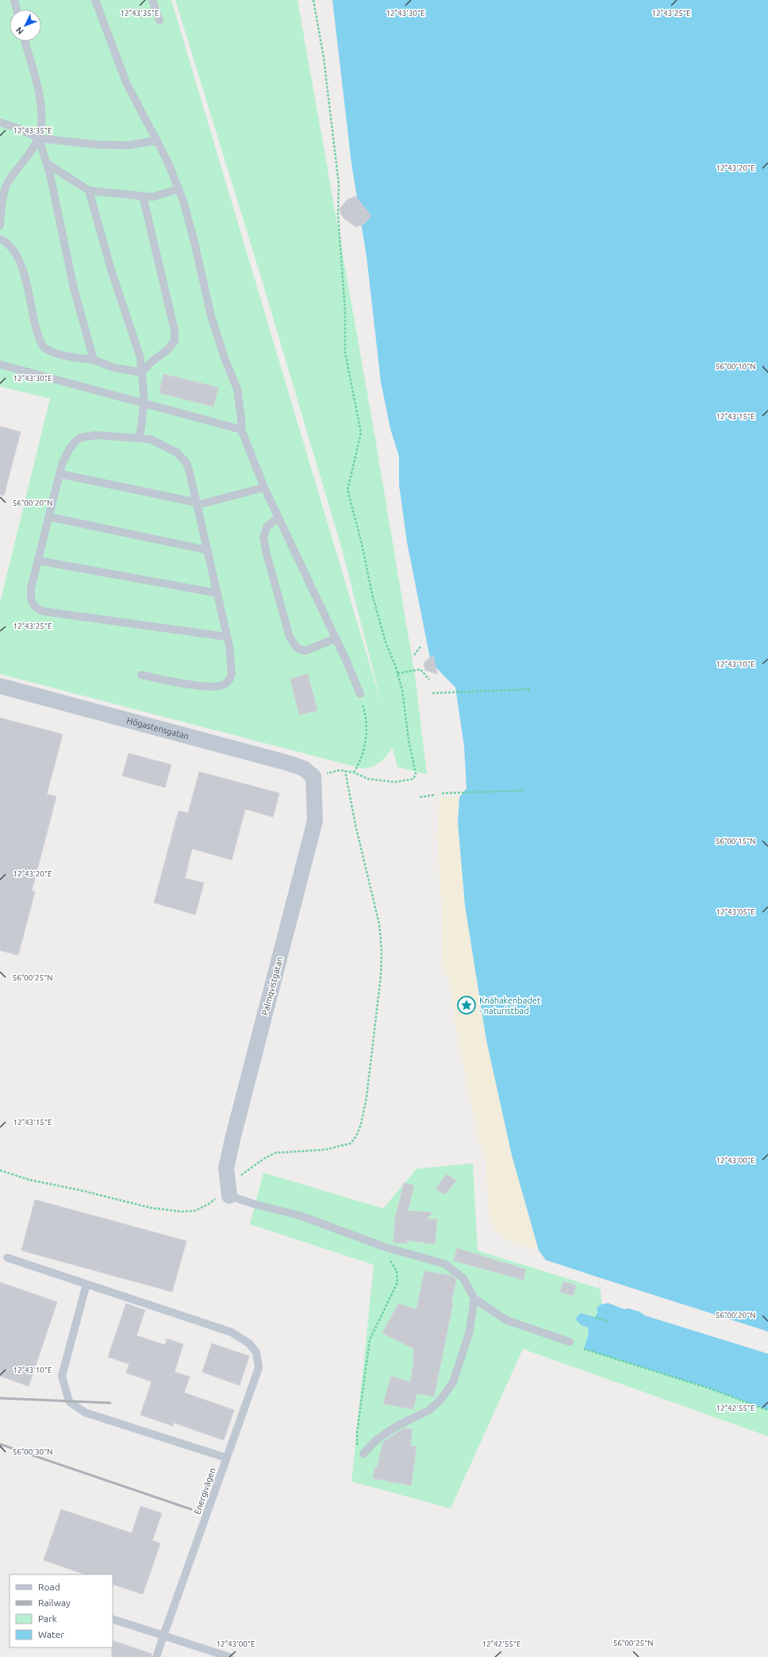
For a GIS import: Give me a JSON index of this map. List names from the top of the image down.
{
  "streets": {
    "street": ["Högastensgatan", "Palmqvistgatan"],
    "lane": ["Energivägen"]
  },
  "crossings": [
    ["Högastensgatan", "Palmqvistgatan"]
  ],
  "places": {
    "place": ["Knähakenbadet - naturistbad"]
  },
  "legend": [
    "Road",
    "Railway",
    "Park",
    "Water"
  ],
  "north": "bottom left",
  "coordinates": [
    "12°43'35\"E",
    "12°43'30\"E",
    "12°43'25\"E",
    "12°43'20\"E",
    "56°00'10\"N",
    "12°43'15\"E",
    "56°00'20\"N",
    "12°43'10\"E",
    "56°00'15\"N",
    "12°43'05\"E",
    "56°00'25\"N",
    "12°43'00\"E",
    "12°42'55\"E",
    "56°00'30\"N"
  ]
}
